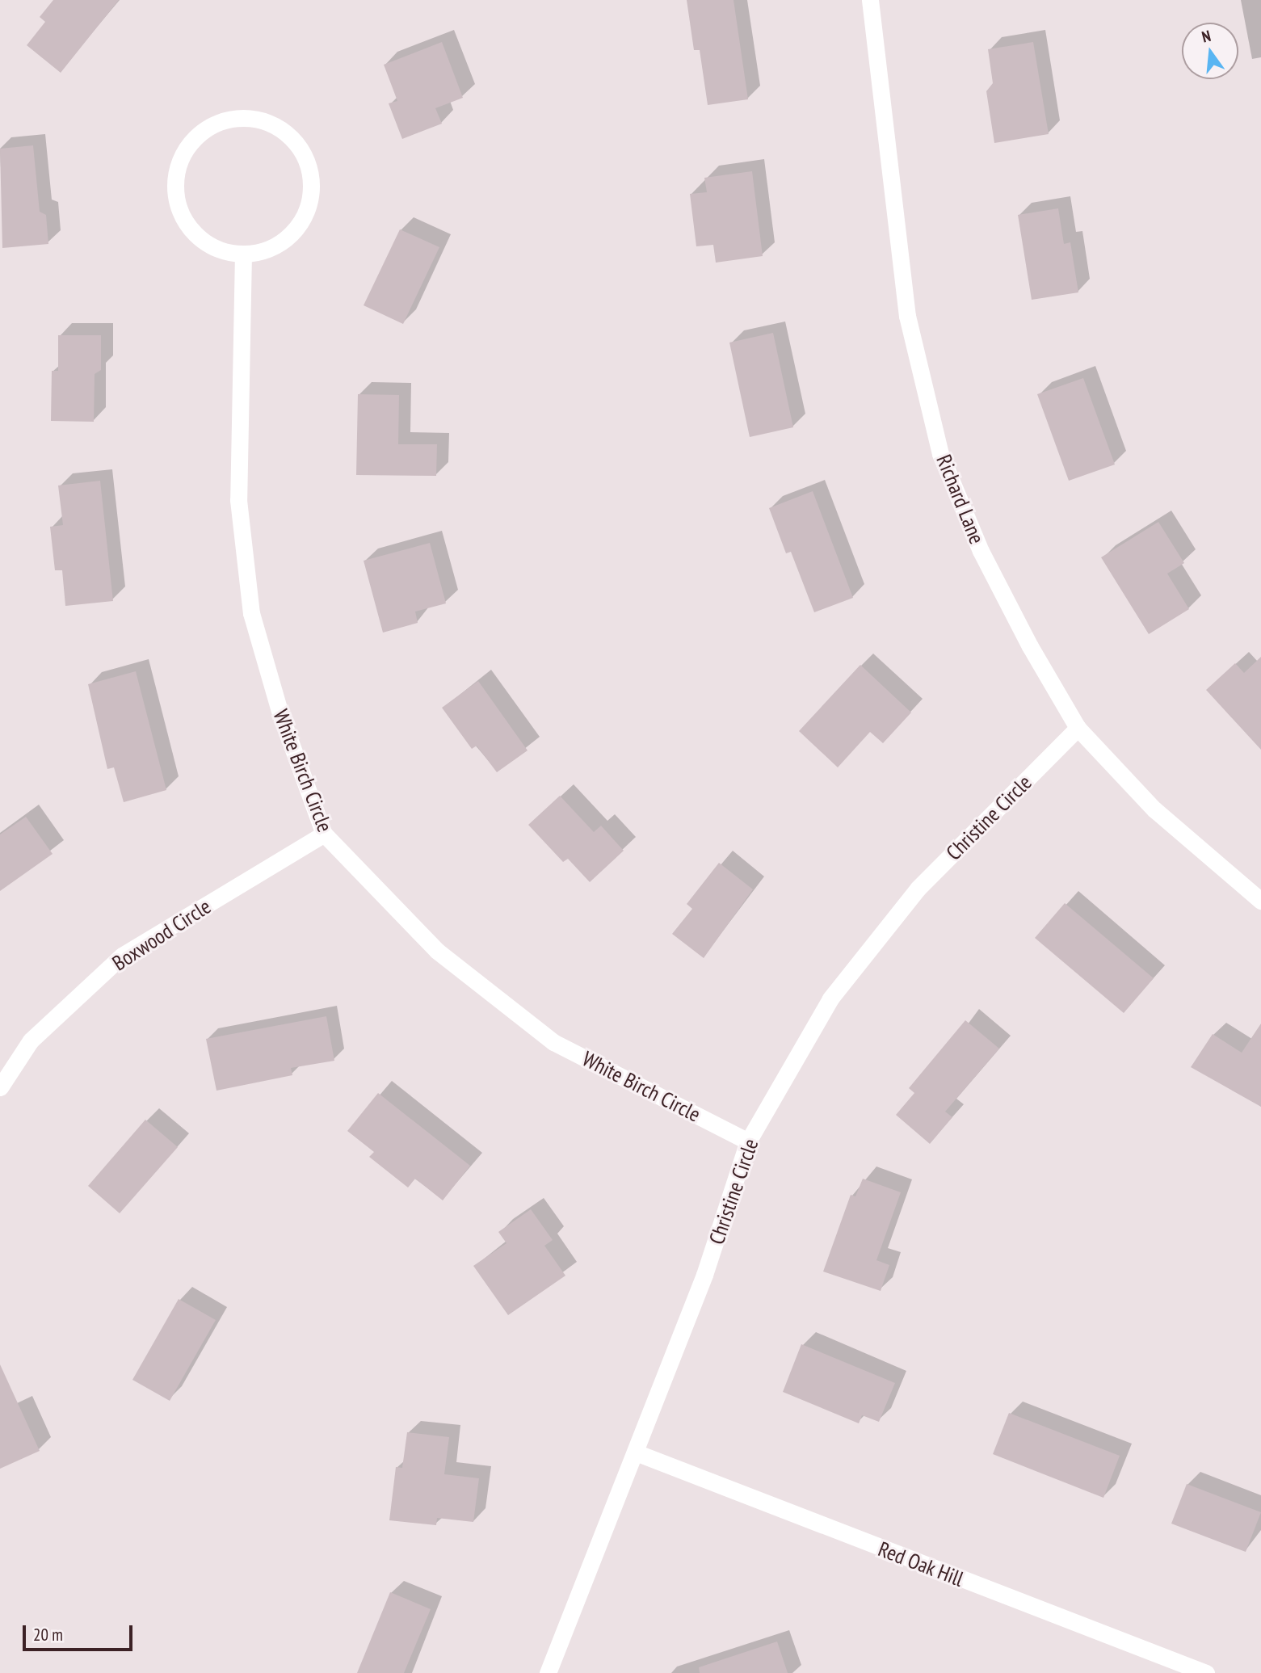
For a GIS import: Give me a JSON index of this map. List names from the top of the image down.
{
  "streets": {
    "street": [
      "Richard Lane",
      "White Birch Circle",
      "Christine Circle",
      "Boxwood Circle",
      "Red Oak Hill"
    ]
  },
  "crossings": [
    ["Richard Lane", "Christine Circle"],
    ["White Birch Circle", "Christine Circle"],
    ["White Birch Circle", "Boxwood Circle"],
    ["Christine Circle", "Red Oak Hill"]
  ],
  "scale_bar": "20 m",
  "north": "top"
}
